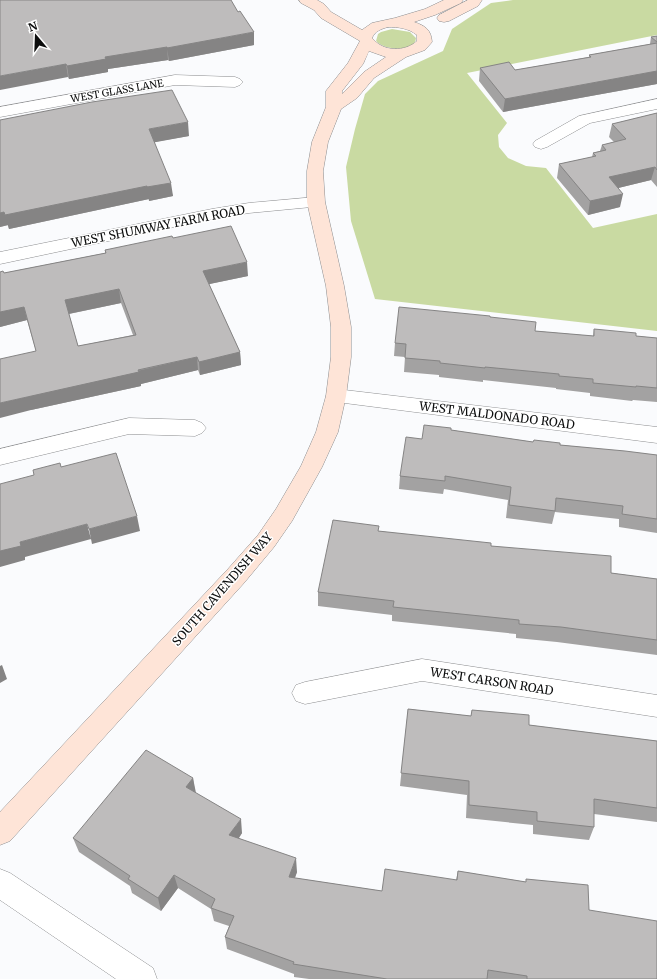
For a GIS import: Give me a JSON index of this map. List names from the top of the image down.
{
  "streets": {
    "street": [
      "WEST GLASS LANE",
      "WEST SHUMWAY FARM ROAD",
      "WEST MALDONADO ROAD",
      "SOUTH CAVENDISH WAY",
      "WEST CARSON ROAD"
    ]
  },
  "crossings": [
    ["WEST SHUMWAY FARM ROAD", "SOUTH CAVENDISH WAY"],
    ["WEST MALDONADO ROAD", "SOUTH CAVENDISH WAY"]
  ],
  "north": "top"
}
